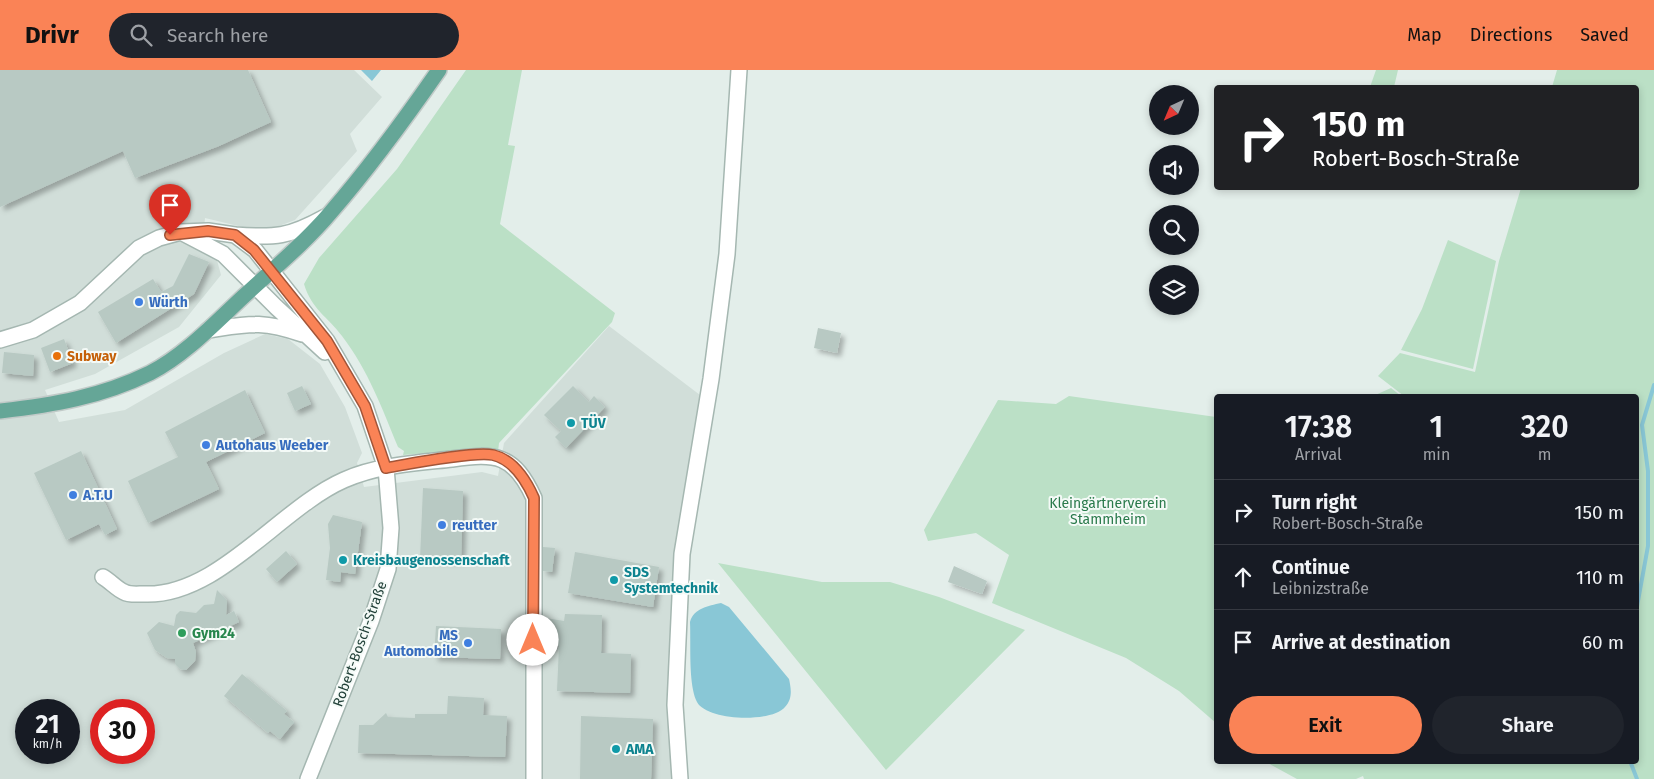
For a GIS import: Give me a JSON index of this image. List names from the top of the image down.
{
  "streets": {
    "street": ["Robert-Bosch-Straße"]
  },
  "parks": ["Kleingärtnerverein Stammheim"],
  "places": [
    "Würth",
    "Subway",
    "TÜV",
    "Autohaus Weeber",
    "A.T.U",
    "reutter",
    "Kreisbaugenossenschaft",
    "SDS Systemtechnik",
    "Gym24",
    "MS Automobile",
    "AMA"
  ],
  "north": "bottom left",
  "page": {
    "header": "Drivr",
    "search": "Search here",
    "nav": ["Map", "Directions", "Saved"],
    "turn": ["150 m", "Robert-Bosch-Straße"],
    "eta": [
      "17:38",
      "Arrival",
      "1",
      "min",
      "320",
      "m"
    ],
    "list": [
      {
        "name": "Turn right",
        "note": "Robert-Bosch-Straße",
        "value": "150 m"
      },
      {
        "name": "Continue",
        "note": "Leibnizstraße",
        "value": "110 m"
      },
      {
        "name": "Arrive at destination",
        "value": "60 m"
      }
    ],
    "buttons": ["Exit", "Share"],
    "speed": "21 km/h",
    "limit": "30"
  }
}
